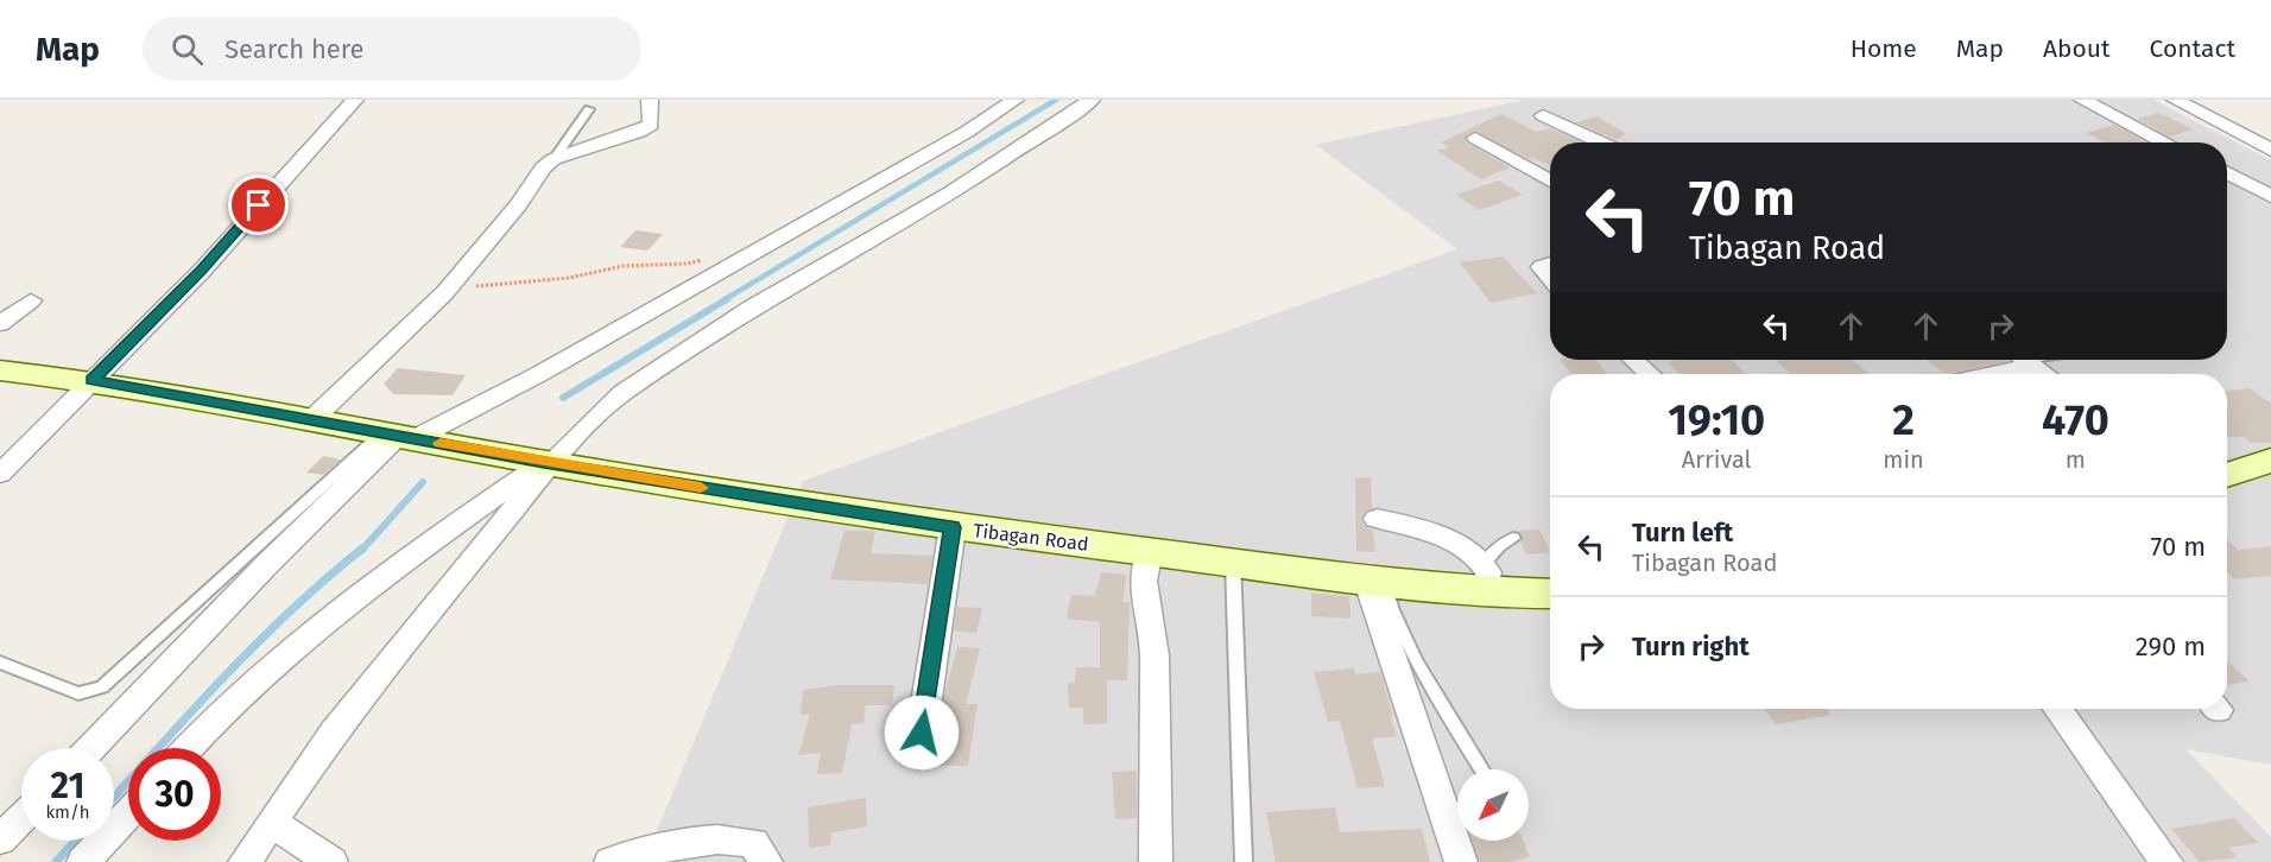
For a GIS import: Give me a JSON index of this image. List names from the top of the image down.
{
  "streets": {
    "main road": ["Tibagan Road"]
  },
  "north": "bottom left",
  "page": {
    "header": "Map",
    "search": "Search here",
    "nav": [
      "Home",
      "Map",
      "About",
      "Contact"
    ],
    "turn": ["70 m", "Tibagan Road"],
    "eta": [
      "19:10",
      "Arrival",
      "2",
      "min",
      "470",
      "m"
    ],
    "list": [
      {
        "name": "Turn left",
        "note": "Tibagan Road",
        "value": "70 m"
      },
      {
        "name": "Turn right",
        "value": "290 m"
      }
    ],
    "speed": "21 km/h",
    "limit": "30"
  }
}
